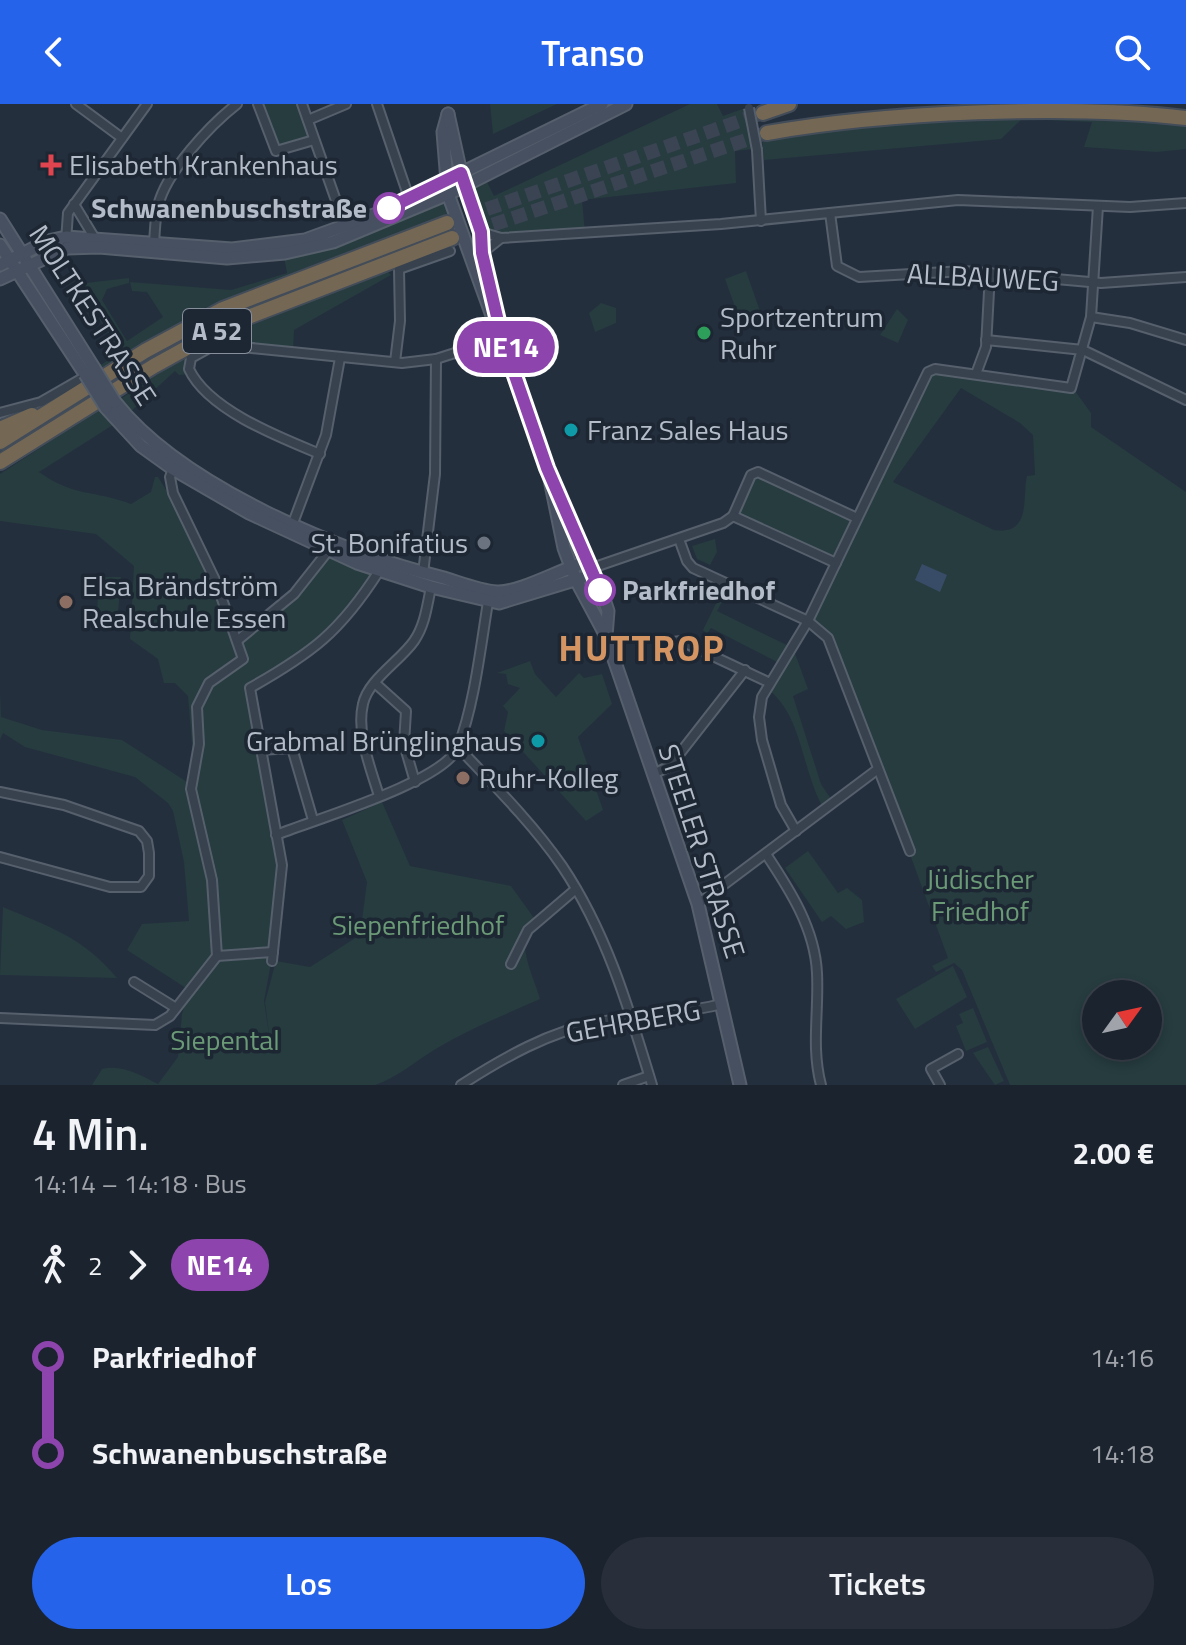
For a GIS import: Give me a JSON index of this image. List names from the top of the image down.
{
  "streets": {
    "highway": ["A 52"],
    "main road": ["MOLTKESTRASSE", "STEELER STRASSE"],
    "street": ["ALLBAUWEG", "GEHRBERG"]
  },
  "crossings": [
    ["MOLTKESTRASSE", "STEELER STRASSE"],
    ["STEELER STRASSE", "GEHRBERG"]
  ],
  "districts": ["HUTTROP"],
  "parks": ["Jüdischer Friedhof", "Siepenfriedhof", "Siepental"],
  "places": {
    "health": ["Elisabeth Krankenhaus"],
    "other": [
      "Schwanenbuschstraße",
      "Sportzentrum Ruhr",
      "Franz Sales Haus",
      "St. Bonifatius",
      "Parkfriedhof",
      "Elsa Brändström Realschule Essen",
      "Grabmal Brünglinghaus",
      "Ruhr-Kolleg"
    ]
  },
  "lines": ["bus line NE14"],
  "north": "top right",
  "page": {
    "header": "Transo",
    "on_map": "NE14",
    "heading": ["4 Min.", "14:14 – 14:18 · Bus", "2.00 €"],
    "legs": ["2", "NE14"],
    "list": [
      {
        "name": "Parkfriedhof",
        "value": "14:16"
      },
      {
        "name": "Schwanenbuschstraße",
        "value": "14:18"
      }
    ],
    "buttons": ["Los", "Tickets"]
  }
}
